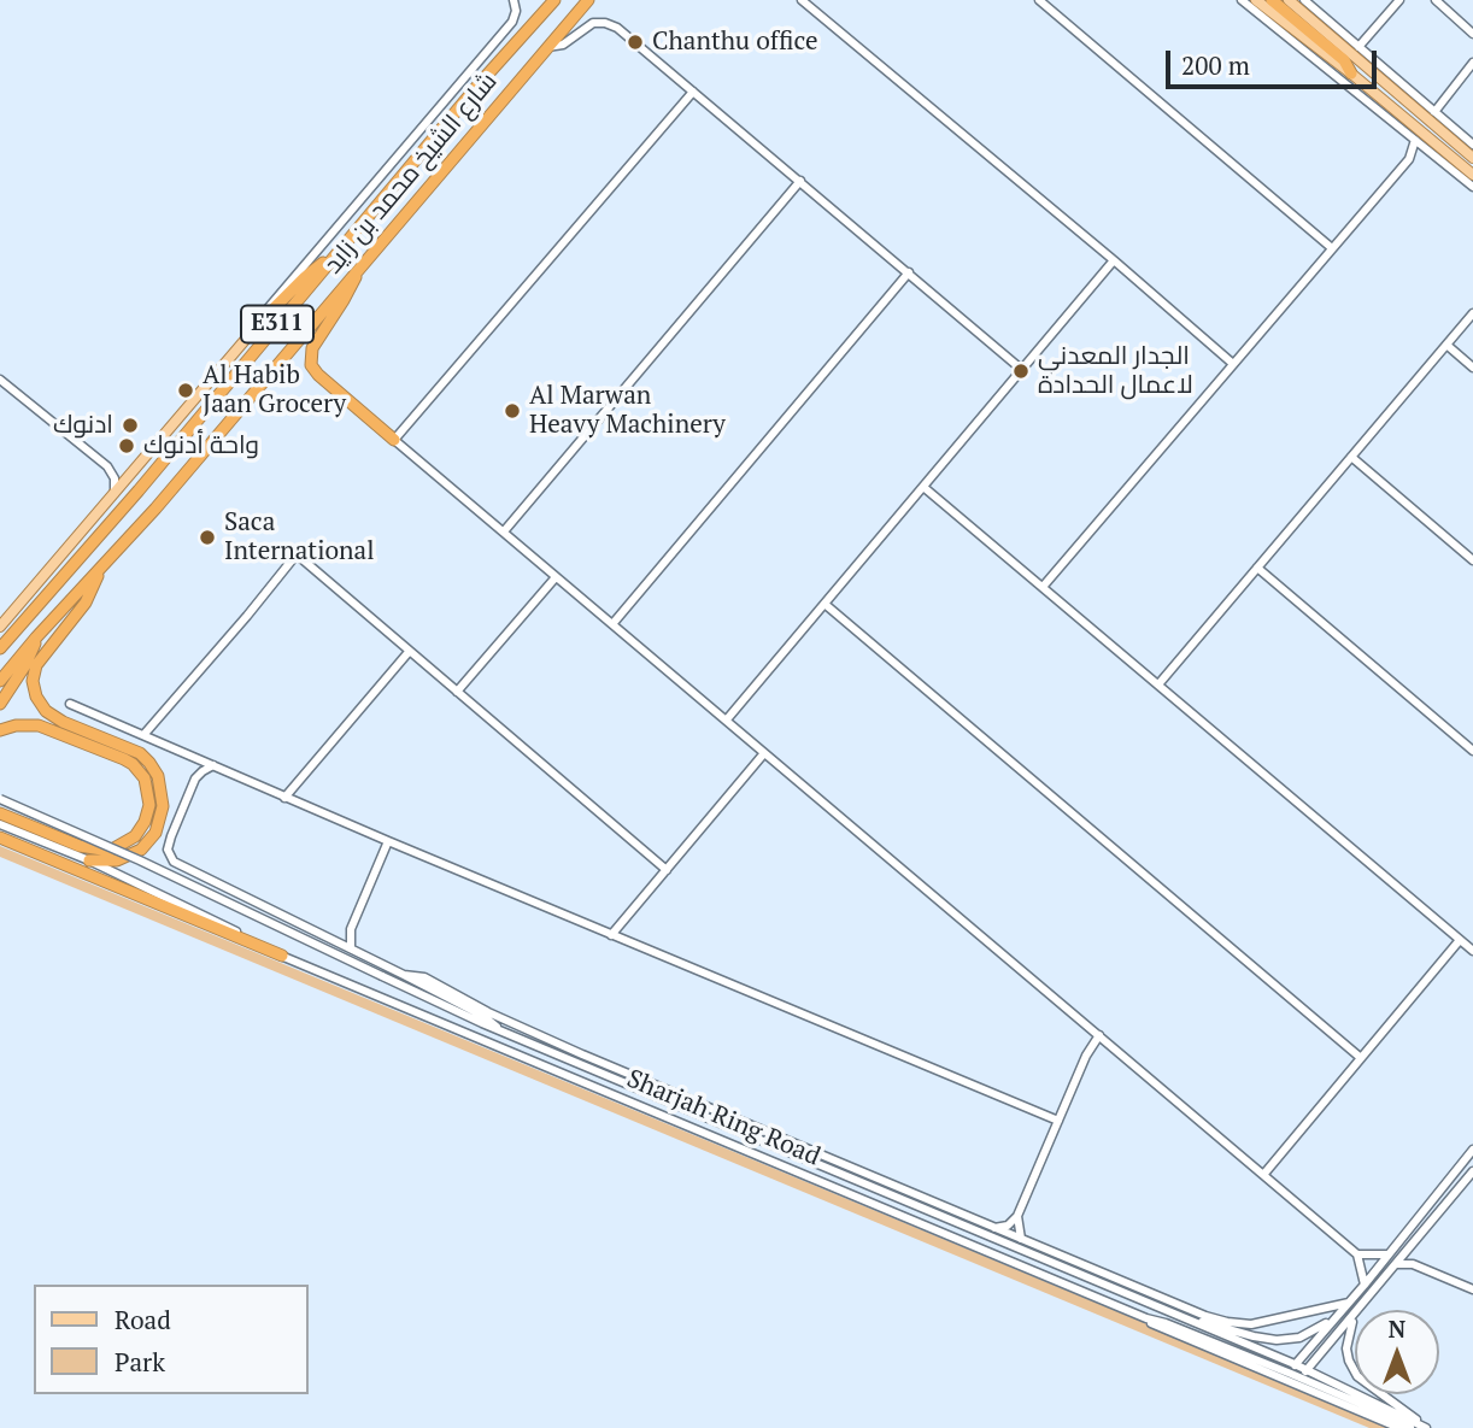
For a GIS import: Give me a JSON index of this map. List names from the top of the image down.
{
  "streets": {
    "highway": ["شارع الشيخ محمد بن زايد", "E311"],
    "street": ["Sharjah Ring Road"]
  },
  "places": [
    "Chanthu office",
    "الجدار المعدني لاعمال الحدادة",
    "Al Habib Jaan Grocery",
    "Al Marwan Heavy Machinery",
    "ادنوك",
    "واحة أدنوك",
    "Saca International"
  ],
  "legend": ["Road", "Park"],
  "scale_bar": "200 m",
  "north": "top"
}
